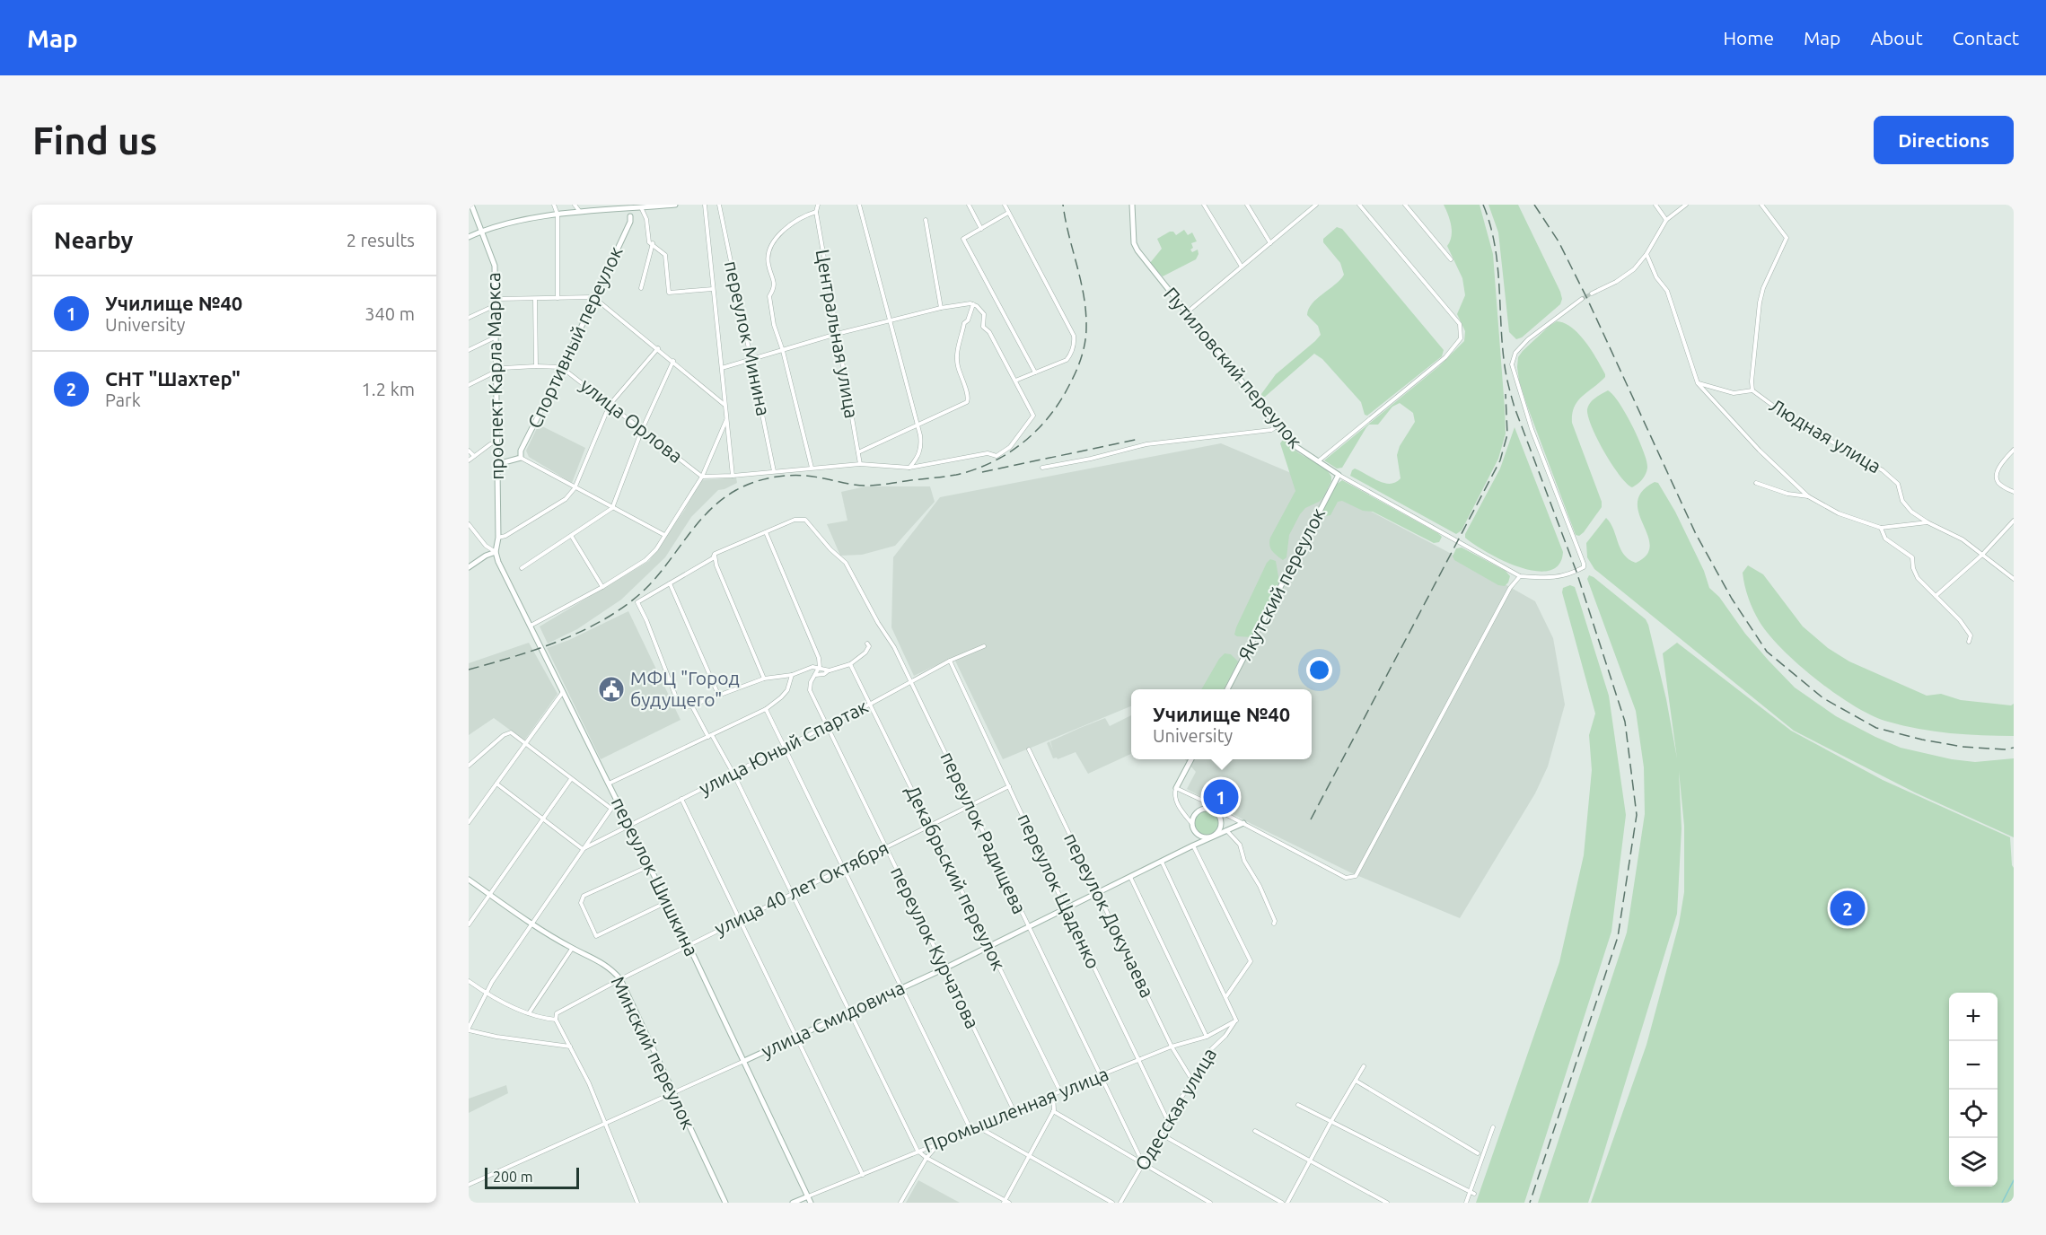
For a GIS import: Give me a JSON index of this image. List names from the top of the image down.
{
  "streets": {
    "main road": [
      "Спортивный переулок",
      "Путиловский переулок",
      "проспект Карла Маркса",
      "Якутский переулок",
      "переулок Шишкина",
      "улица Смидовича",
      "Минский переулок",
      "Промышленная улица"
    ],
    "street": [
      "Центральная улица",
      "переулок Минина",
      "улица Орлова",
      "Людная улица",
      "улица Юный Спартак",
      "переулок Радищева",
      "Декабрьский переулок",
      "улица 40 лет Октября",
      "переулок Щаденко",
      "переулок Докучаева",
      "переулок Курчатова",
      "Одесская улица"
    ]
  },
  "crossings": [
    ["Центральная улица", "улица Орлова"],
    ["Спортивный переулок", "улица Орлова"],
    ["переулок Минина", "улица Орлова"],
    ["Путиловский переулок", "Якутский переулок"],
    ["проспект Карла Маркса", "улица Орлова"],
    ["проспект Карла Маркса", "переулок Шишкина"],
    ["улица Юный Спартак", "переулок Радищева"],
    ["улица Юный Спартак", "переулок Шишкина"],
    ["улица Юный Спартак", "Декабрьский переулок"],
    ["улица Юный Спартак", "переулок Щаденко"],
    ["улица Юный Спартак", "переулок Курчатова"],
    ["переулок Радищева", "улица 40 лет Октября"],
    ["переулок Радищева", "улица Смидовича"],
    ["переулок Радищева", "Одесская улица"],
    ["переулок Радищева", "Промышленная улица"],
    ["переулок Шишкина", "улица 40 лет Октября"],
    ["переулок Шишкина", "улица Смидовича"],
    ["переулок Шишкина", "Промышленная улица"],
    ["Декабрьский переулок", "улица 40 лет Октября"],
    ["Декабрьский переулок", "улица Смидовича"],
    ["Декабрьский переулок", "Промышленная улица"],
    ["улица 40 лет Октября", "переулок Щаденко"],
    ["улица 40 лет Октября", "переулок Курчатова"],
    ["улица 40 лет Октября", "Минский переулок"],
    ["переулок Щаденко", "улица Смидовича"],
    ["переулок Щаденко", "Одесская улица"],
    ["переулок Щаденко", "Промышленная улица"],
    ["переулок Докучаева", "улица Смидовича"],
    ["переулок Докучаева", "Одесская улица"],
    ["переулок Докучаева", "Промышленная улица"],
    ["переулок Курчатова", "улица Смидовича"],
    ["переулок Курчатова", "Промышленная улица"],
    ["улица Смидовича", "Минский переулок"],
    ["Одесская улица", "Промышленная улица"]
  ],
  "places": {
    "public building": ["МФЦ \"Город будущего\""]
  },
  "scale_bar": "200 m",
  "page": {
    "header": "Map",
    "nav": [
      "Home",
      "Map",
      "About",
      "Contact"
    ],
    "buttons": "Directions",
    "title": "Find us",
    "heading": ["Nearby", "2 results"],
    "list": [
      {
        "mark": "1",
        "name": "Училище №40",
        "note": "University",
        "value": "340 m"
      },
      {
        "mark": "2",
        "name": "СНТ \"Шахтер\"",
        "note": "Park",
        "value": "1.2 km"
      }
    ],
    "popup": ["Училище №40", "University"],
    "pins": ["1", "2"],
    "map_buttons": ["+", "−"],
    "scale": "200 m"
  }
}
